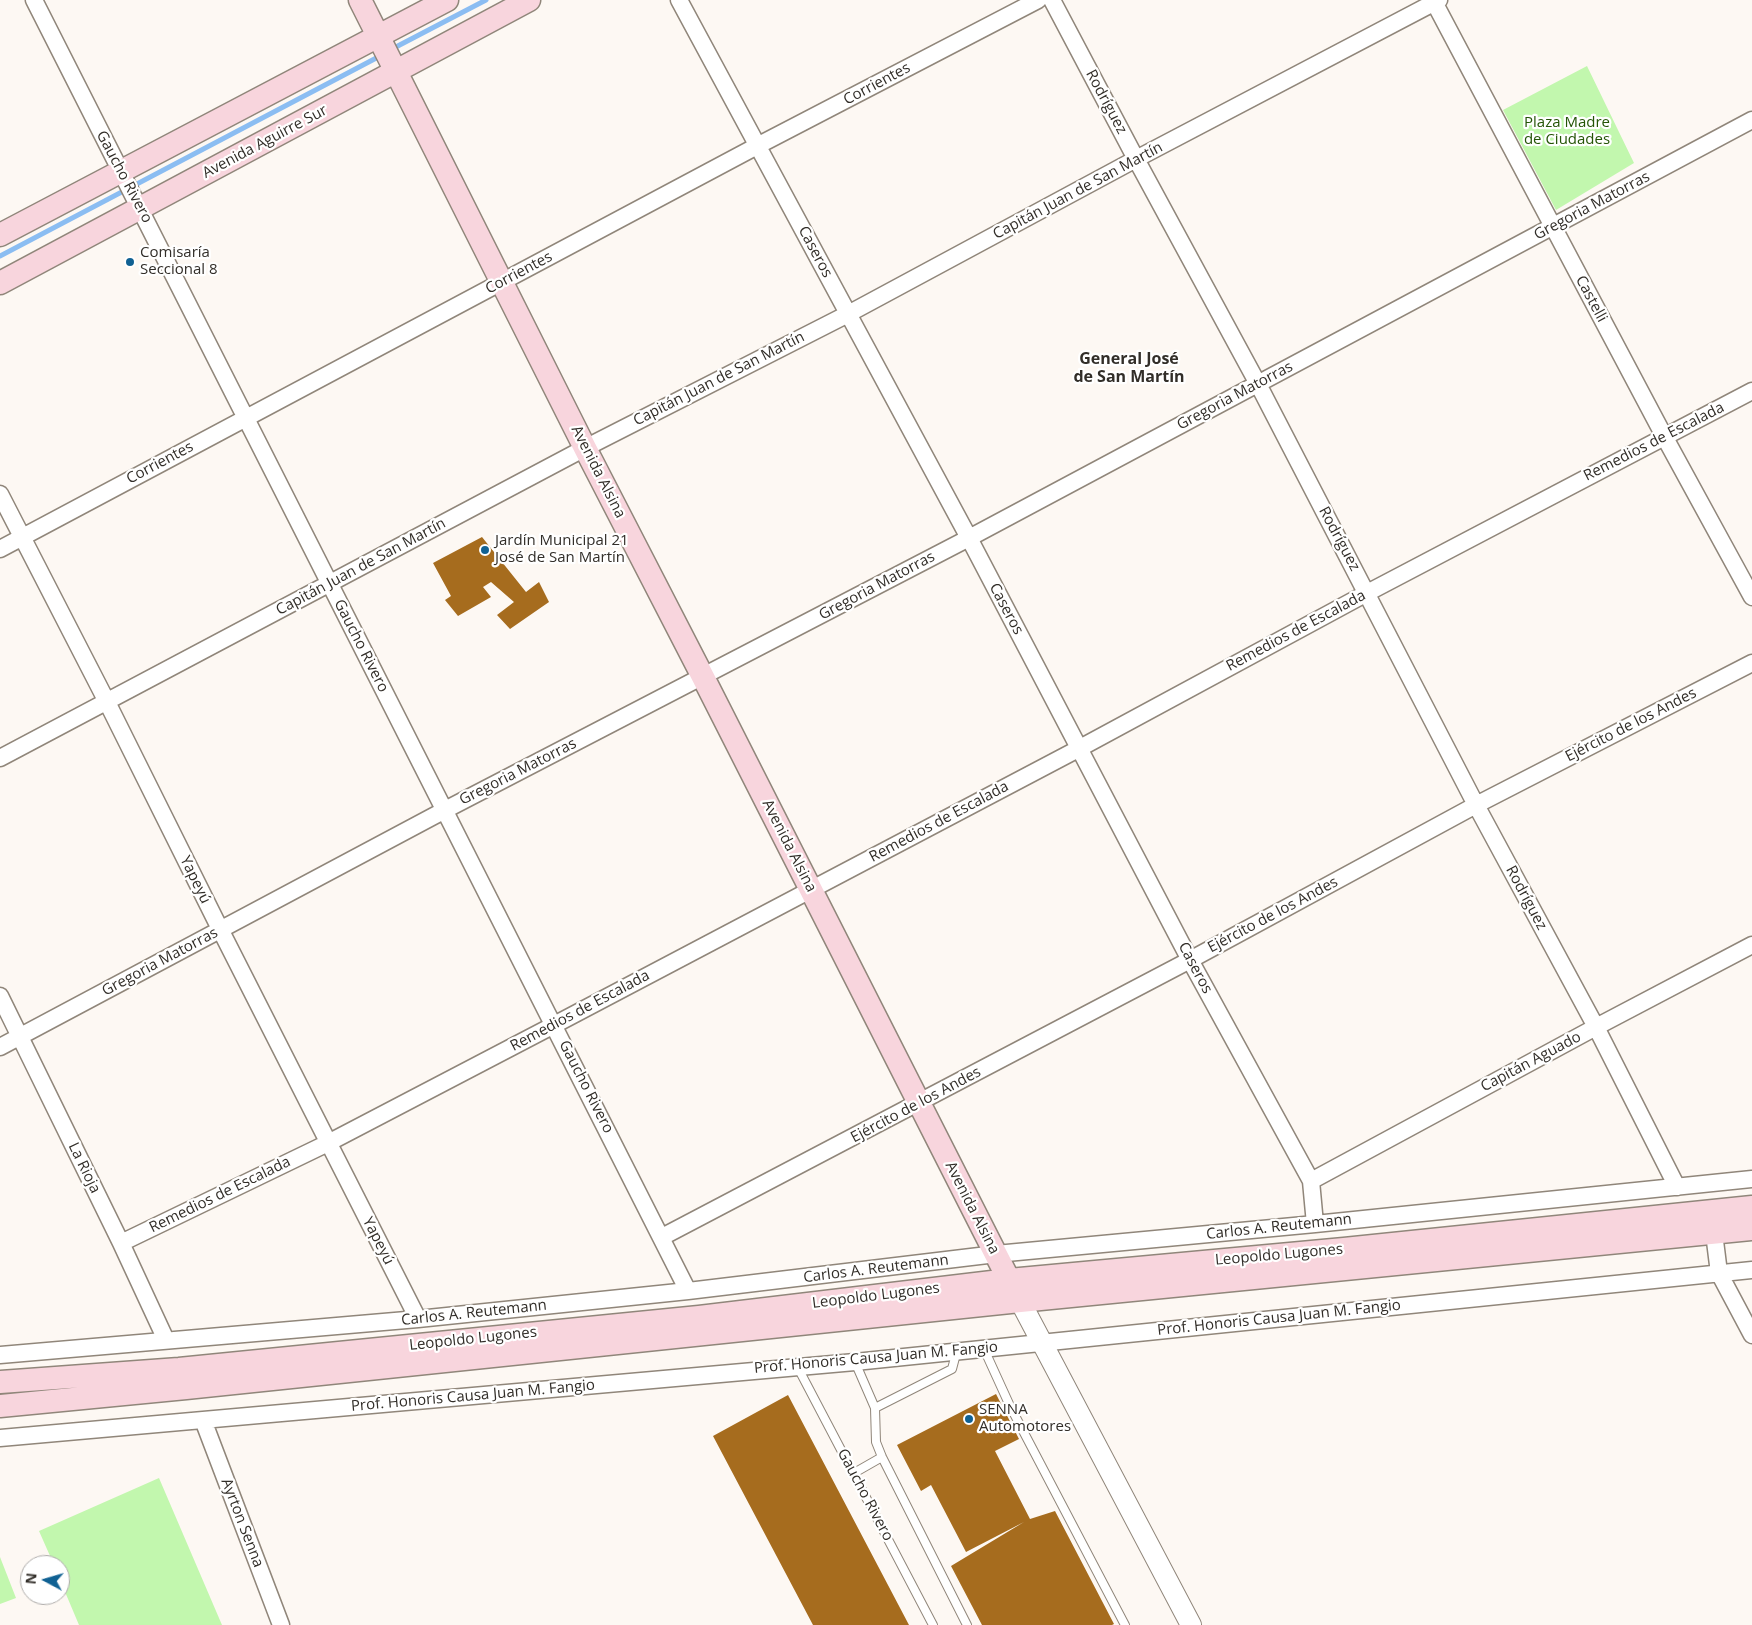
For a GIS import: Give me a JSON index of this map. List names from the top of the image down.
{
  "streets": {
    "main road": ["Avenida Aguirre Sur", "Avenida Alsina", "Leopoldo Lugones"],
    "street": [
      "Corrientes",
      "Rodríguez",
      "Gaucho Rivero",
      "Capitán Juan de San Martín",
      "Gregoria Matorras",
      "Caseros",
      "Castelli",
      "Remedios de Escalada",
      "Ejército de los Andes",
      "Yapeyú",
      "Capitán Aguado",
      "La Rioja",
      "Carlos A. Reutemann",
      "Prof. Honoris Causa Juan M. Fangio",
      "Ayrton Senna"
    ]
  },
  "crossings": [
    ["Corrientes", "Gaucho Rivero"],
    ["Corrientes", "Caseros"],
    ["Corrientes", "Avenida Alsina"],
    ["Corrientes", "Yapeyú"],
    ["Rodríguez", "Capitán Juan de San Martín"],
    ["Rodríguez", "Gregoria Matorras"],
    ["Rodríguez", "Remedios de Escalada"],
    ["Rodríguez", "Ejército de los Andes"],
    ["Rodríguez", "Capitán Aguado"],
    ["Rodríguez", "Carlos A. Reutemann"],
    ["Avenida Aguirre Sur", "Gaucho Rivero"],
    ["Avenida Aguirre Sur", "Avenida Alsina"],
    ["Gaucho Rivero", "Capitán Juan de San Martín"],
    ["Gaucho Rivero", "Gregoria Matorras"],
    ["Gaucho Rivero", "Remedios de Escalada"],
    ["Gaucho Rivero", "Ejército de los Andes"],
    ["Gaucho Rivero", "Carlos A. Reutemann"],
    ["Gaucho Rivero", "Prof. Honoris Causa Juan M. Fangio"],
    ["Capitán Juan de San Martín", "Caseros"],
    ["Capitán Juan de San Martín", "Castelli"],
    ["Capitán Juan de San Martín", "Avenida Alsina"],
    ["Capitán Juan de San Martín", "Yapeyú"],
    ["Gregoria Matorras", "Caseros"],
    ["Gregoria Matorras", "Castelli"],
    ["Gregoria Matorras", "Avenida Alsina"],
    ["Gregoria Matorras", "Yapeyú"],
    ["Gregoria Matorras", "La Rioja"],
    ["Caseros", "Remedios de Escalada"],
    ["Caseros", "Ejército de los Andes"],
    ["Caseros", "Capitán Aguado"],
    ["Caseros", "Carlos A. Reutemann"],
    ["Castelli", "Remedios de Escalada"],
    ["Remedios de Escalada", "Avenida Alsina"],
    ["Remedios de Escalada", "Yapeyú"],
    ["Remedios de Escalada", "La Rioja"],
    ["Avenida Alsina", "Ejército de los Andes"],
    ["Avenida Alsina", "Carlos A. Reutemann"],
    ["Avenida Alsina", "Leopoldo Lugones"],
    ["Avenida Alsina", "Prof. Honoris Causa Juan M. Fangio"],
    ["Yapeyú", "Carlos A. Reutemann"],
    ["La Rioja", "Carlos A. Reutemann"],
    ["Prof. Honoris Causa Juan M. Fangio", "Ayrton Senna"]
  ],
  "districts": ["General José de San Martín"],
  "parks": ["Plaza Madre de Ciudades"],
  "places": ["Comisaría Seccional 8", "Jardín Municipal 21 José de San Martín", "SENNA Automotores"],
  "north": "left"
}
